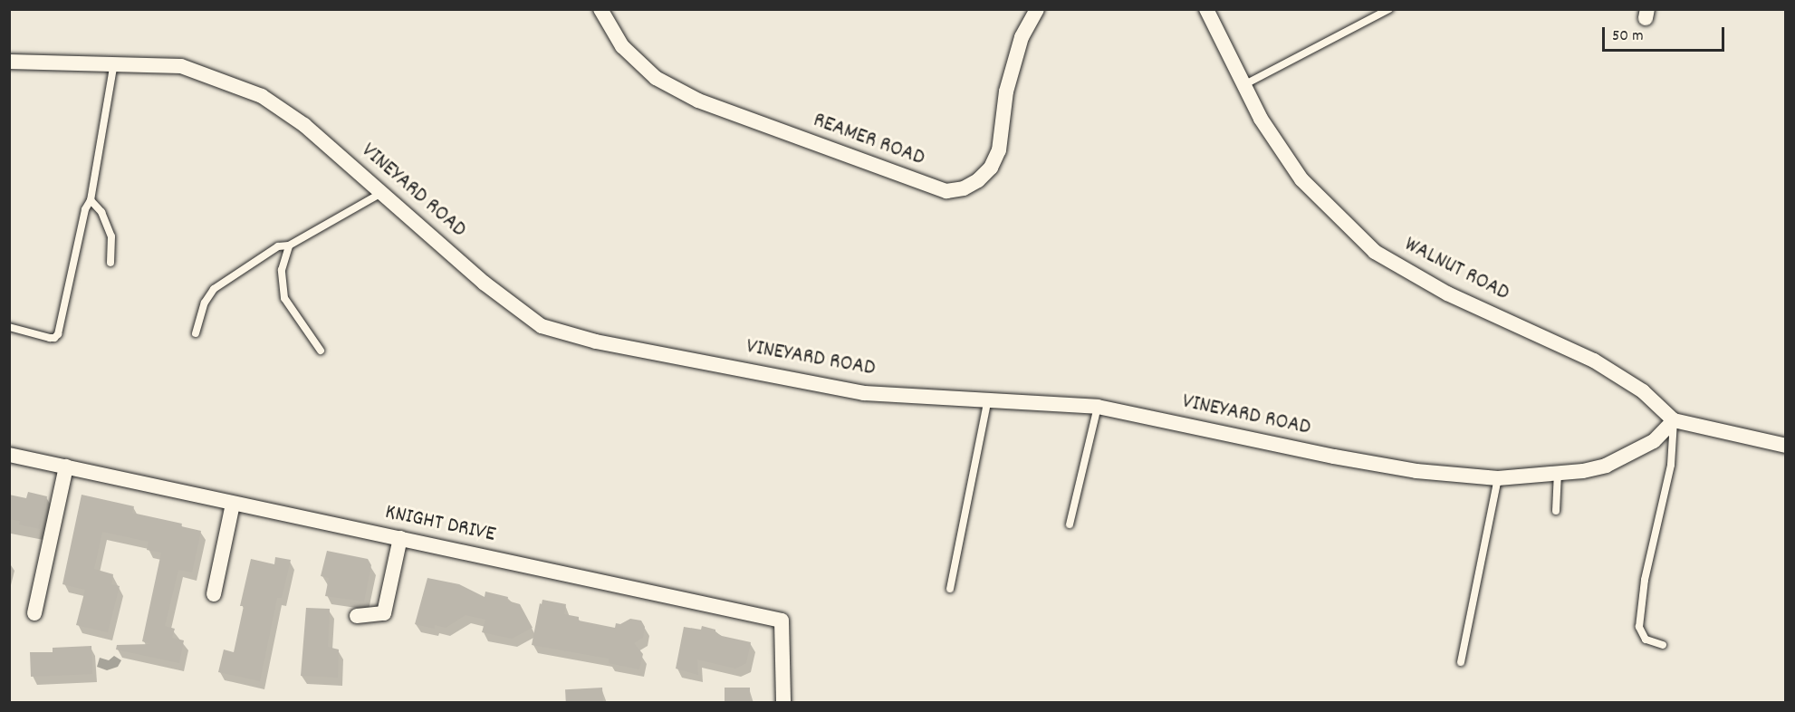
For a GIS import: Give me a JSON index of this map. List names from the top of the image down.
{
  "streets": {
    "street": [
      "REAMER ROAD",
      "VINEYARD ROAD",
      "WALNUT ROAD",
      "KNIGHT DRIVE"
    ]
  },
  "crossings": [
    ["VINEYARD ROAD", "WALNUT ROAD"]
  ],
  "scale_bar": "50 m"
}
